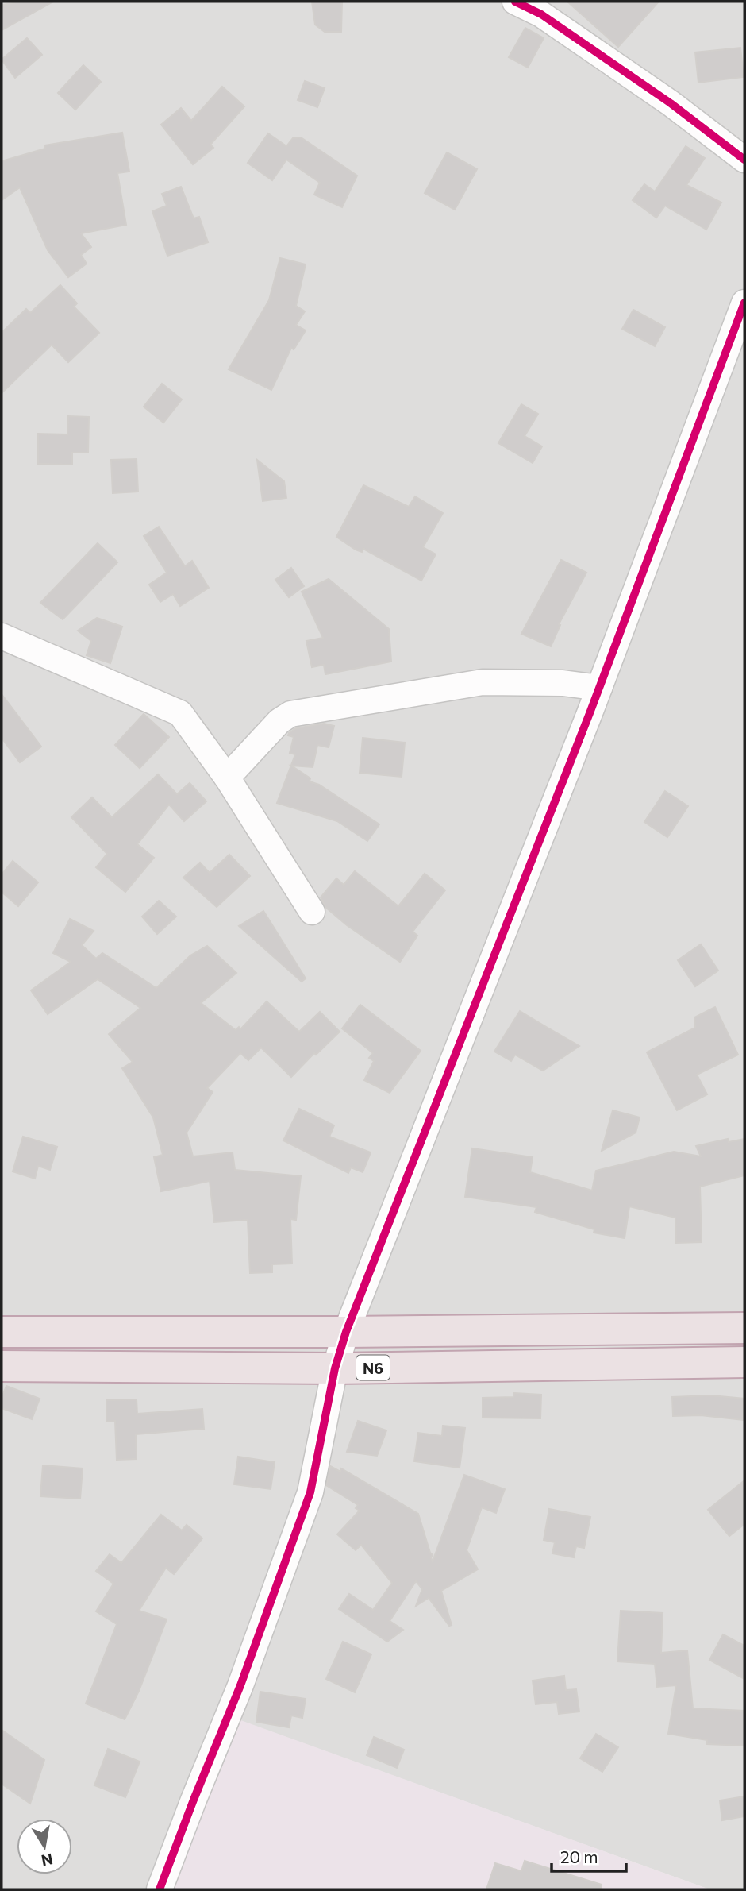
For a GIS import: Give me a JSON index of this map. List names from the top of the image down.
{
  "streets": {
    "highway": ["N6"]
  },
  "scale_bar": "20 m",
  "north": "bottom"
}
